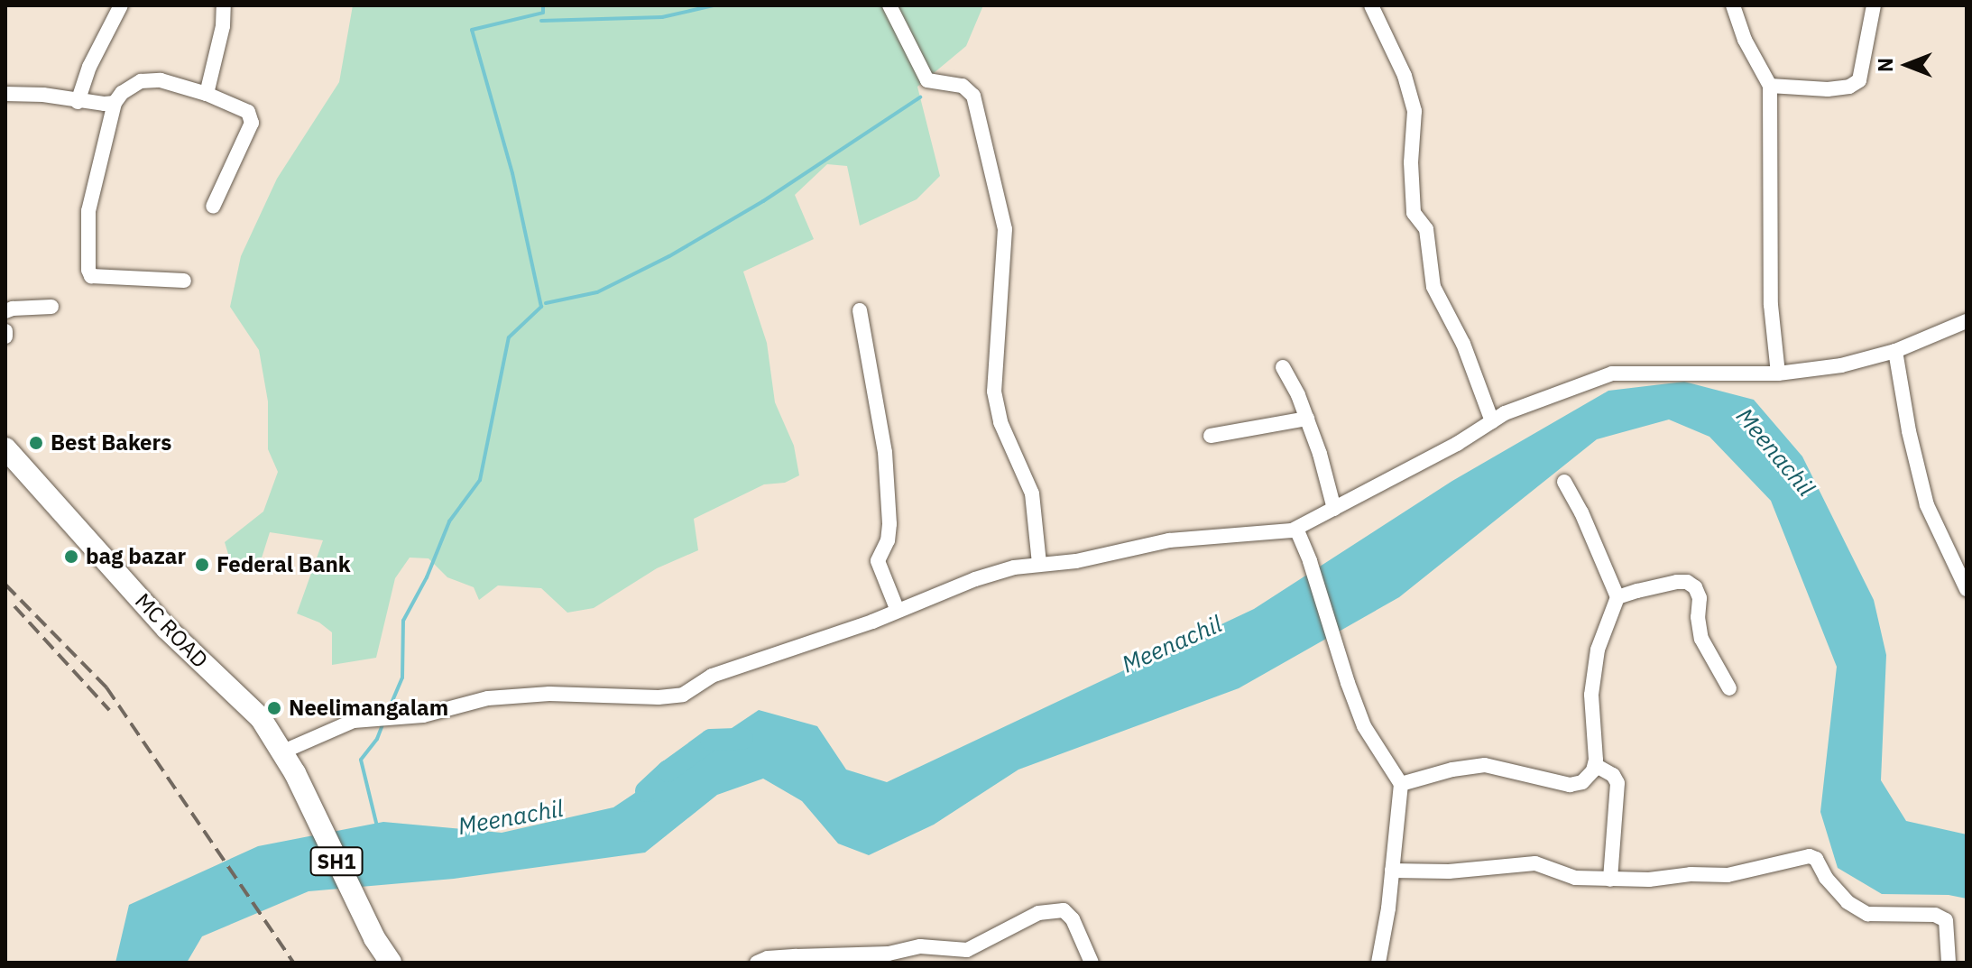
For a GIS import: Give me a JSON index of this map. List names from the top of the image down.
{
  "streets": {
    "main road": ["MC ROAD", "SH1"]
  },
  "water": ["Meenachil"],
  "places": [
    "Best Bakers",
    "bag bazar",
    "Federal Bank",
    "Neelimangalam"
  ],
  "north": "left"
}
